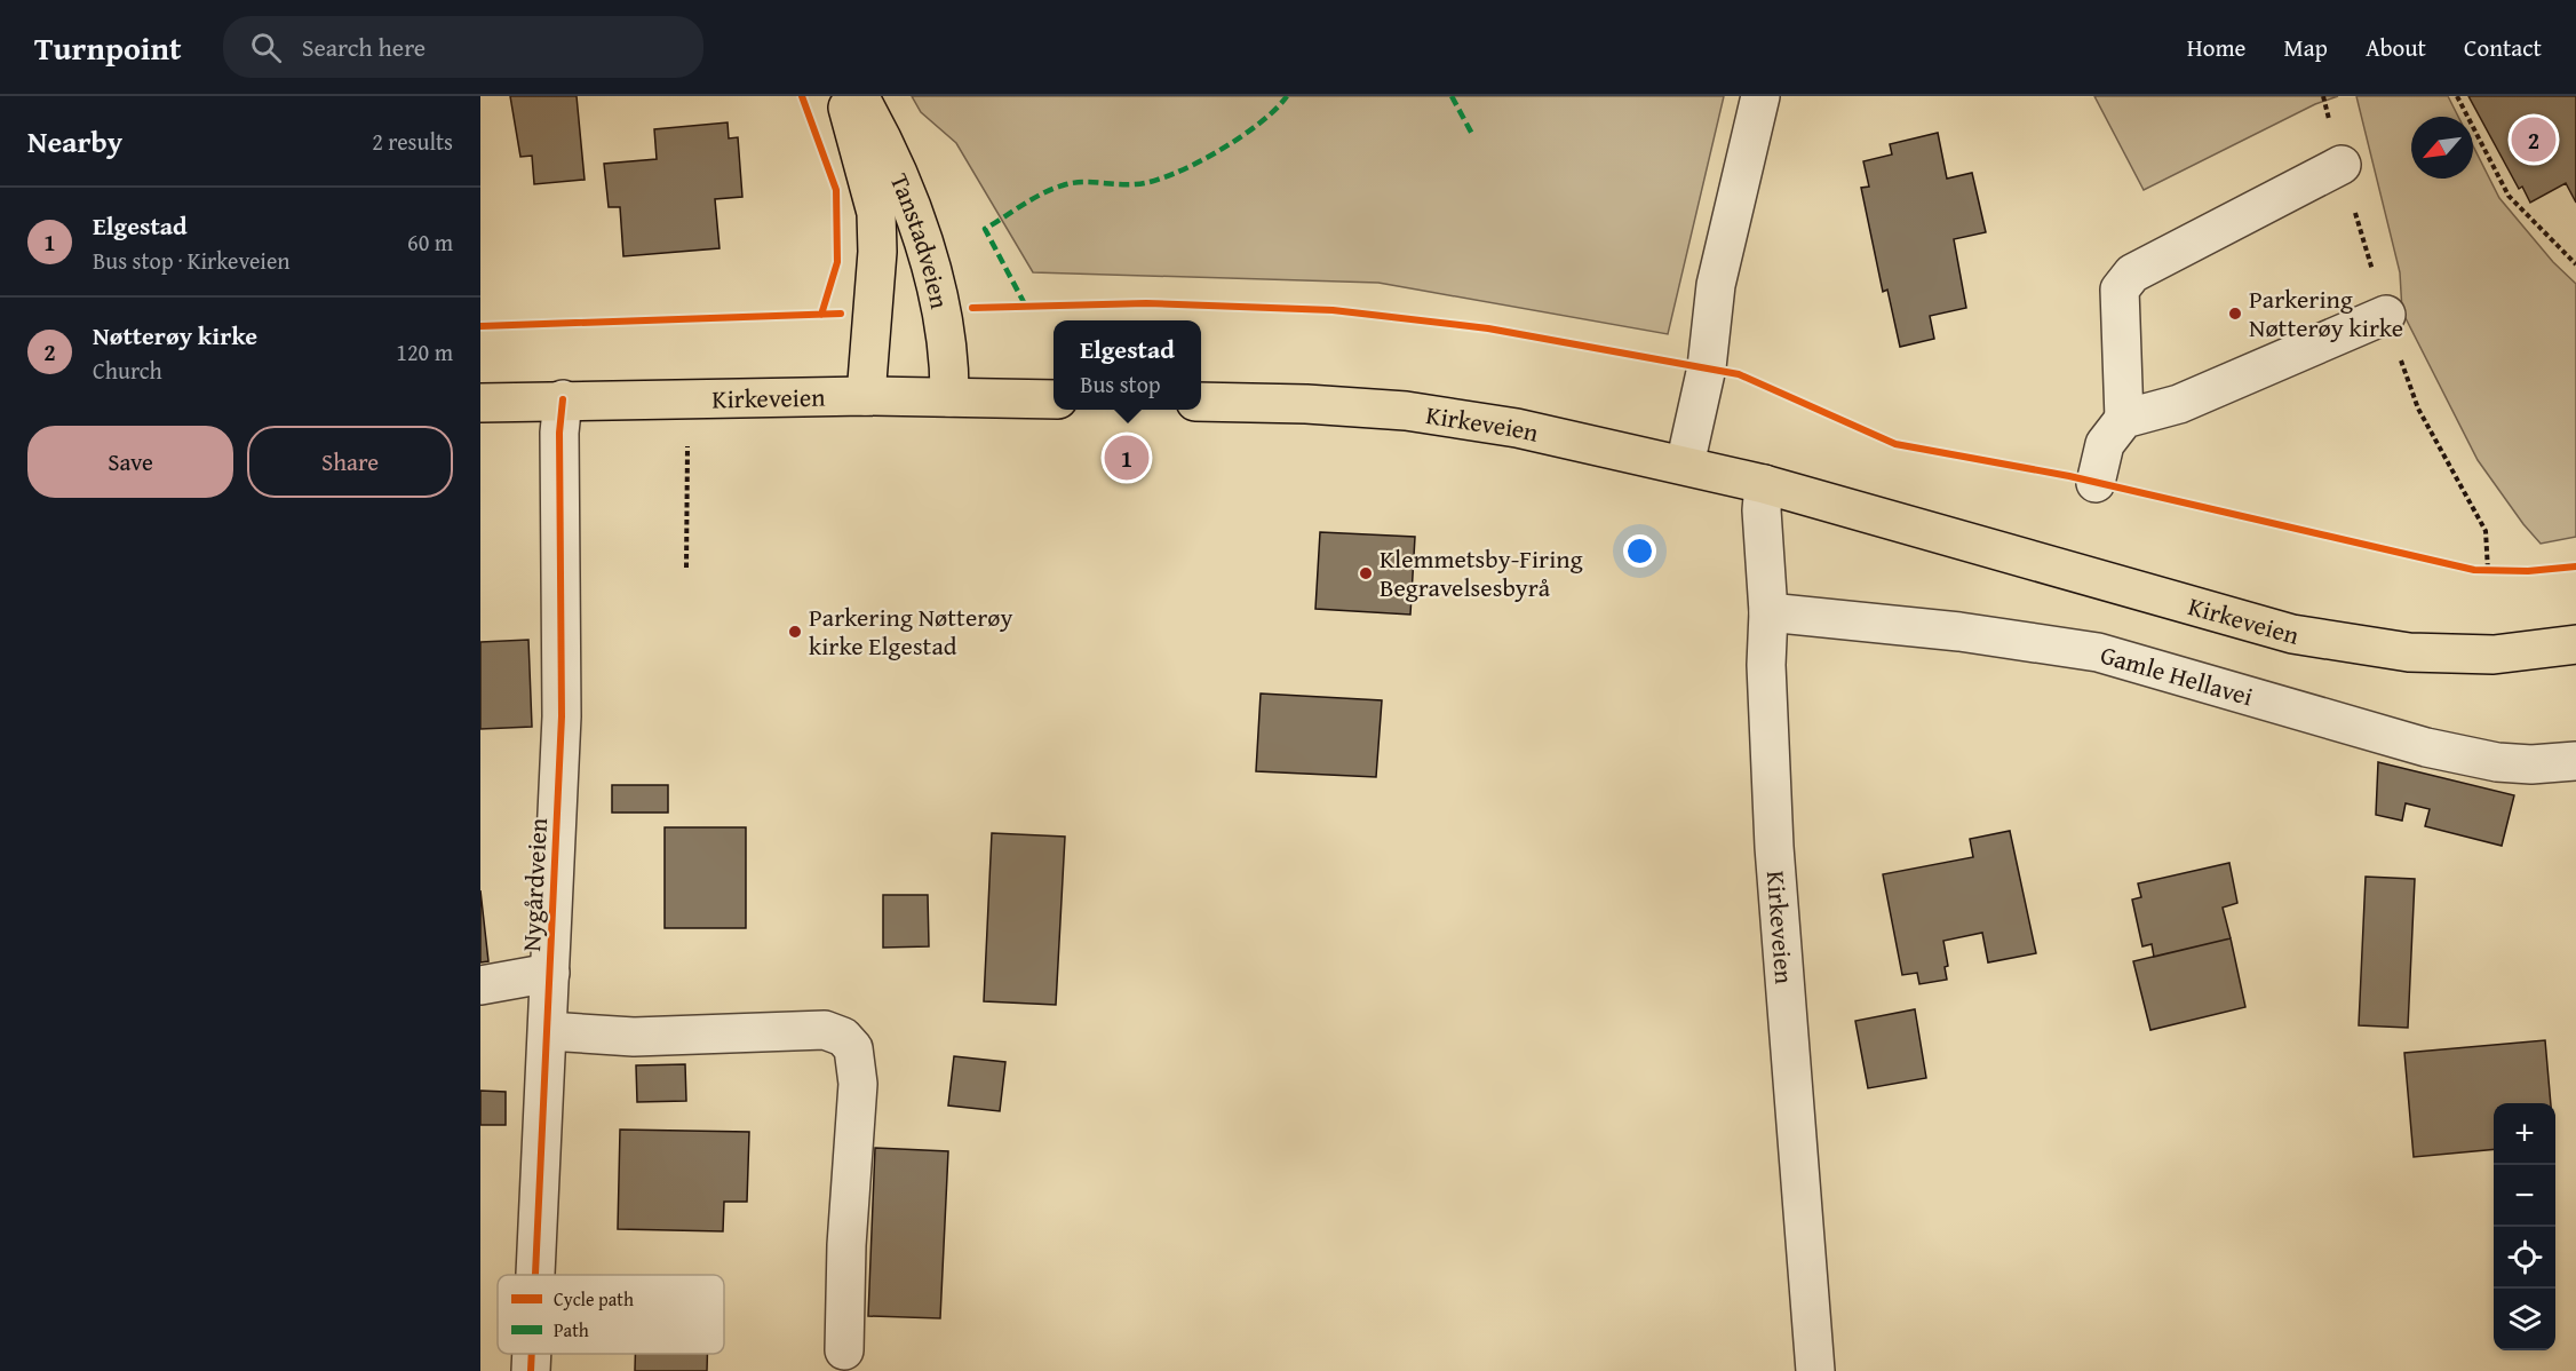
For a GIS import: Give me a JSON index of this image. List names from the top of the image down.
{
  "streets": {
    "main road": ["Tanstadveien", "Kirkeveien"],
    "street": ["Gamle Hellavei", "Nygårdveien"]
  },
  "crossings": [
    ["Tanstadveien", "Kirkeveien"],
    ["Kirkeveien", "Gamle Hellavei"],
    ["Kirkeveien", "Nygårdveien"]
  ],
  "places": ["Parkering Nøtterøy kirke", "Klemmetsby-Firing Begravelsesbyrå", "Parkering Nøtterøy kirke Elgestad"],
  "legend": ["Cycle path", "Path"],
  "north": "bottom left",
  "page": {
    "header": "Turnpoint",
    "search": "Search here",
    "nav": [
      "Home",
      "Map",
      "About",
      "Contact"
    ],
    "heading": ["Nearby", "2 results"],
    "pins": ["2", "1"],
    "list": [
      {
        "mark": "1",
        "name": "Elgestad",
        "note": "Bus stop · Kirkeveien",
        "value": "60 m"
      },
      {
        "mark": "2",
        "name": "Nøtterøy kirke",
        "note": "Church",
        "value": "120 m"
      }
    ],
    "popup": ["Elgestad", "Bus stop"],
    "buttons": ["Save", "Share"],
    "map_buttons": ["+", "−"]
  }
}
